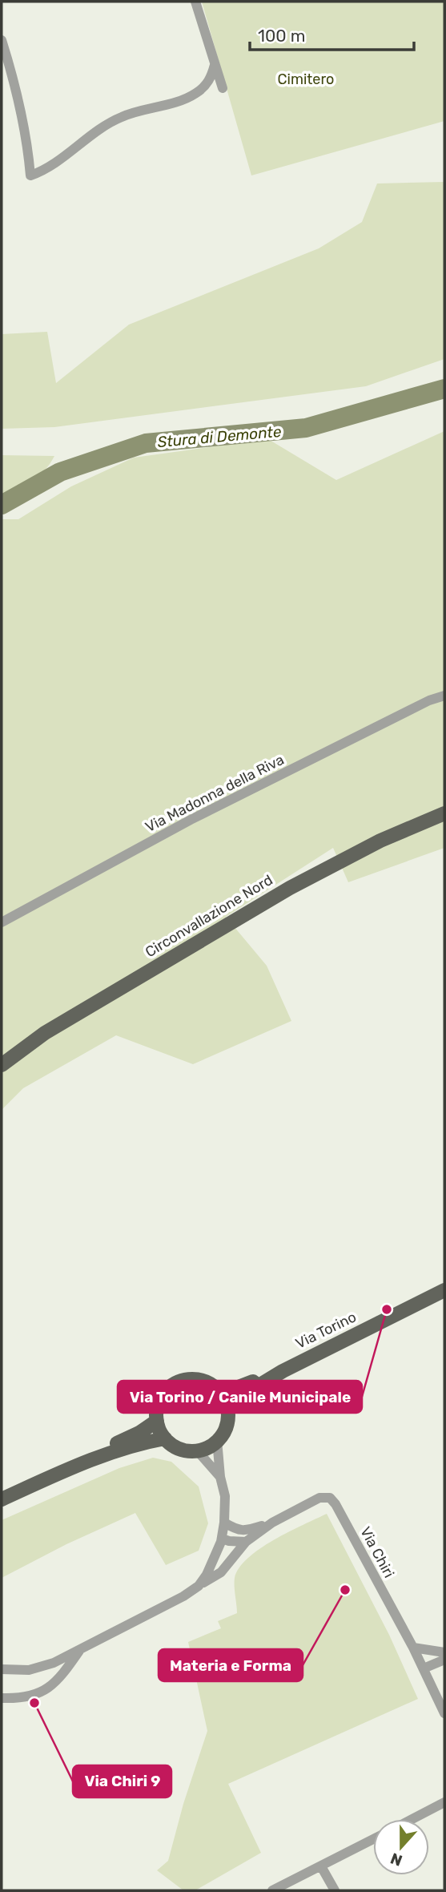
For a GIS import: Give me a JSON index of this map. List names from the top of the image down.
{
  "streets": {
    "main road": ["Circonvallazione Nord", "Via Torino"],
    "street": ["Via Madonna della Riva", "Via Chiri"]
  },
  "crossings": [
    ["Via Torino", "Via Chiri"]
  ],
  "water": ["Stura di Demonte"],
  "parks": ["Cimitero"],
  "places": ["Via Torino / Canile Municipale", "Materia e Forma", "Via Chiri 9"],
  "scale_bar": "100 m",
  "north": "bottom"
}
